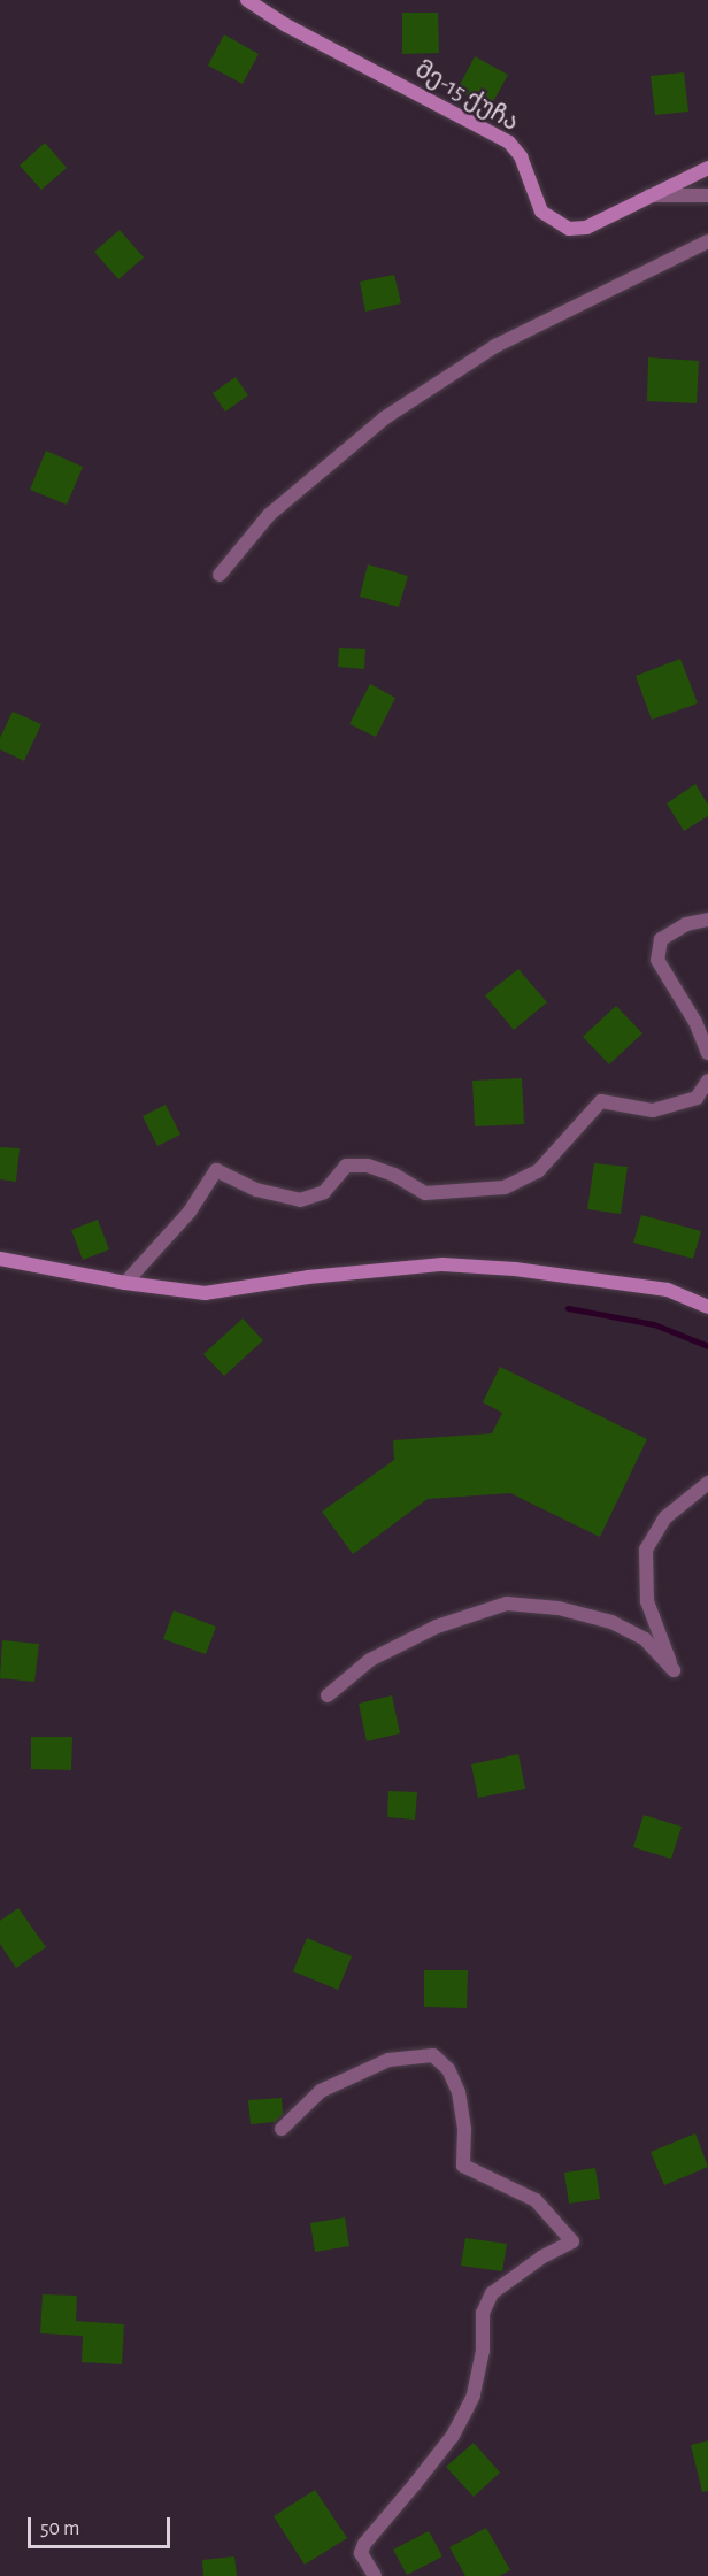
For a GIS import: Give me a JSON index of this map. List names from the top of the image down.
{
  "streets": {
    "street": ["მე-15 ქუჩა"]
  },
  "scale_bar": "50 m"
}
